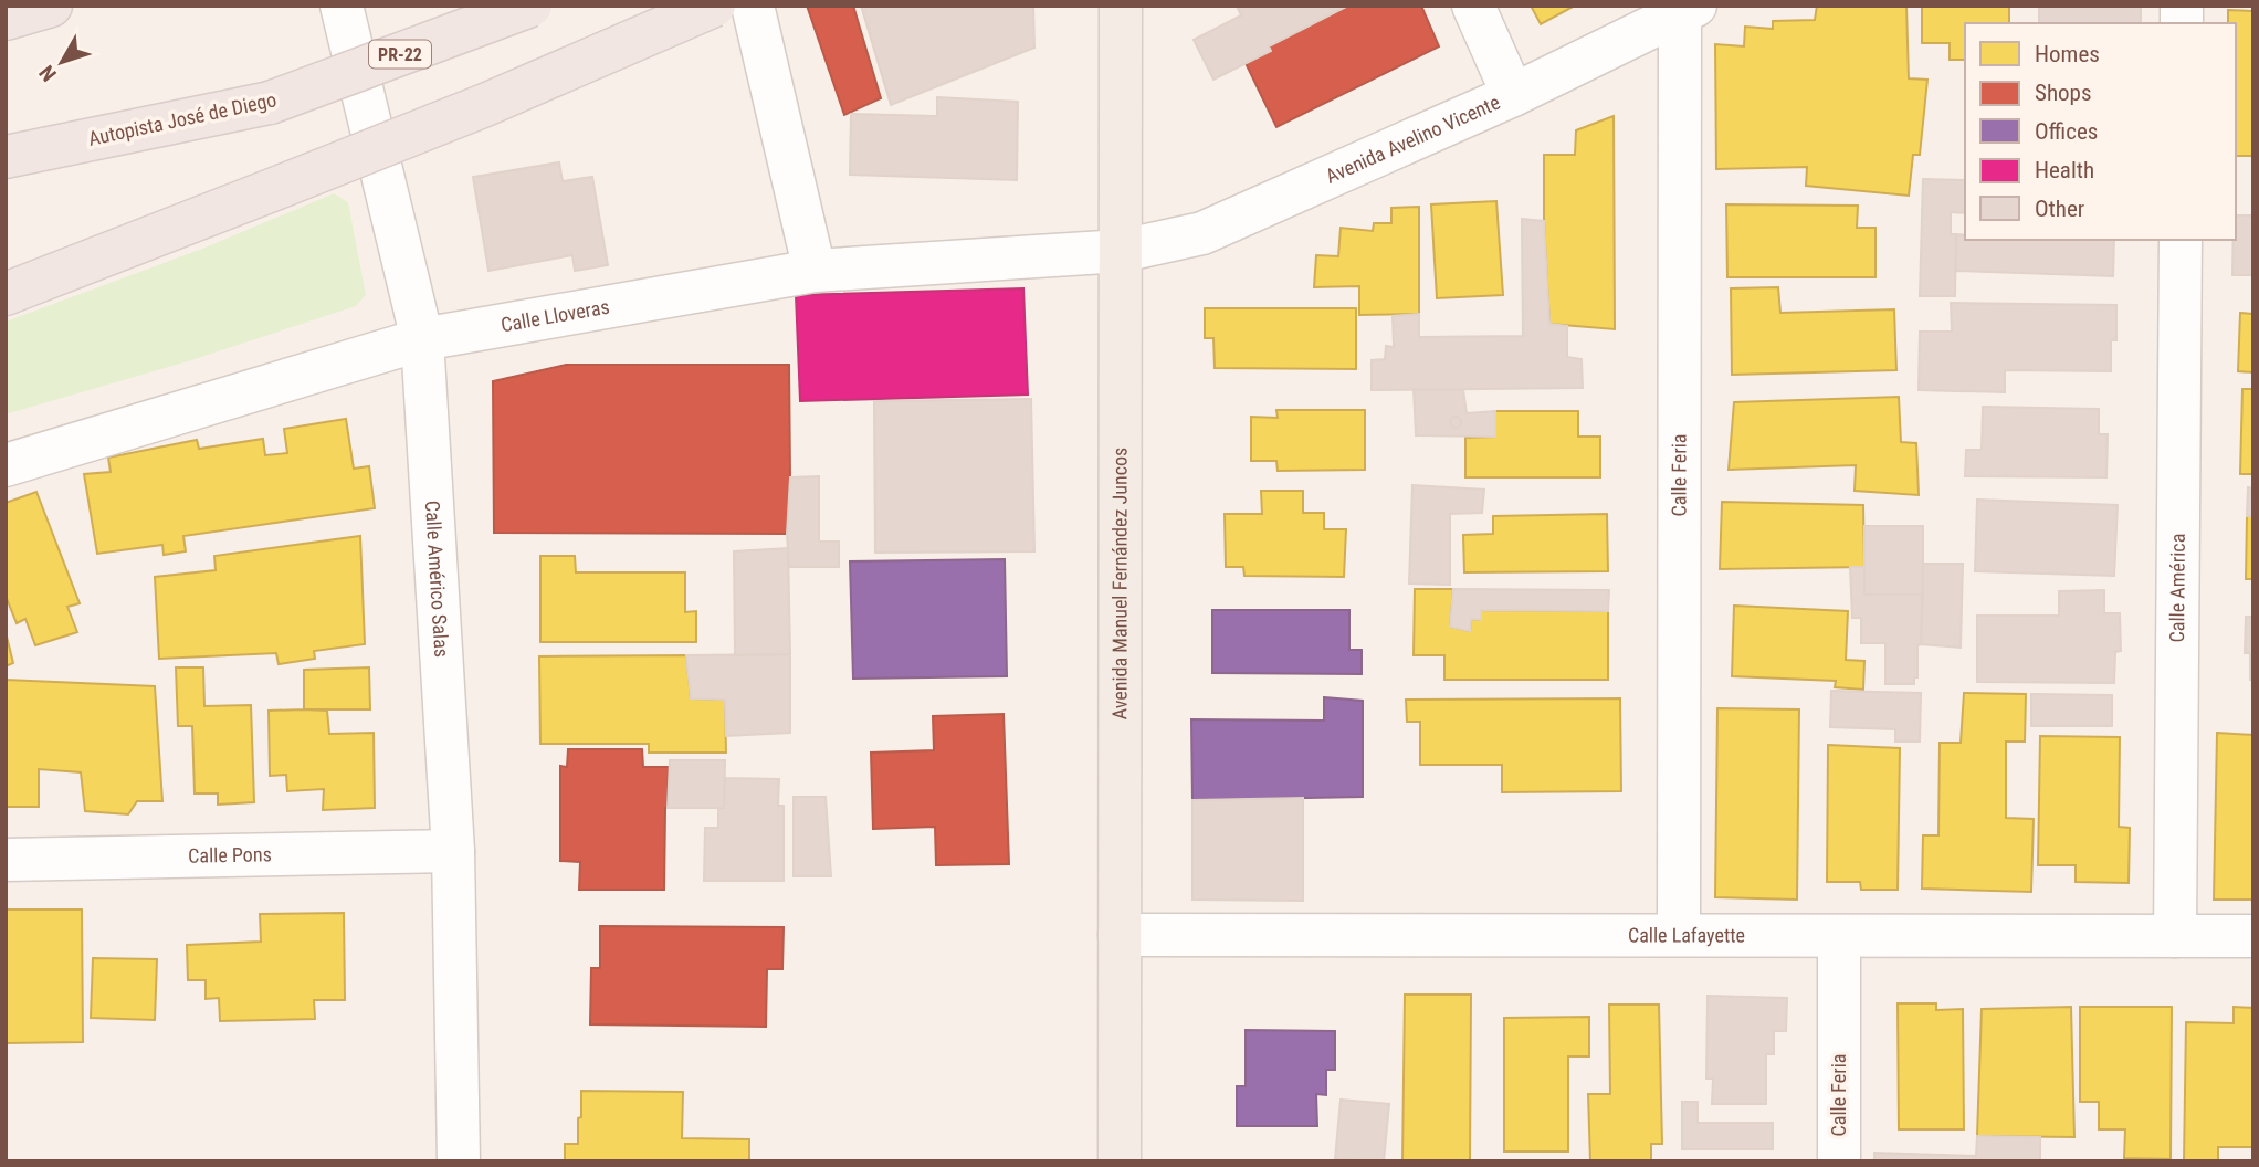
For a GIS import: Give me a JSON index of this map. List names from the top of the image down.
{
  "streets": {
    "highway": ["PR-22", "Autopista José de Diego"],
    "main road": ["Avenida Manuel Fernández Juncos"],
    "street": [
      "Avenida Avelino Vicente",
      "Calle Lloveras",
      "Calle Feria",
      "Calle Américo Salas",
      "Calle América",
      "Calle Pons",
      "Calle Lafayette"
    ]
  },
  "crossings": [
    ["Avenida Avelino Vicente", "Calle Lloveras"],
    ["Avenida Avelino Vicente", "Calle Feria"],
    ["Avenida Avelino Vicente", "Avenida Manuel Fernández Juncos"],
    ["Calle Lloveras", "Calle Américo Salas"],
    ["Calle Lloveras", "Avenida Manuel Fernández Juncos"],
    ["Calle Feria", "Calle Lafayette"],
    ["Calle Américo Salas", "Calle Pons"],
    ["Avenida Manuel Fernández Juncos", "Calle Lafayette"],
    ["Calle América", "Calle Lafayette"]
  ],
  "legend": [
    "Homes",
    "Shops",
    "Offices",
    "Health",
    "Other"
  ],
  "north": "bottom left"
}
